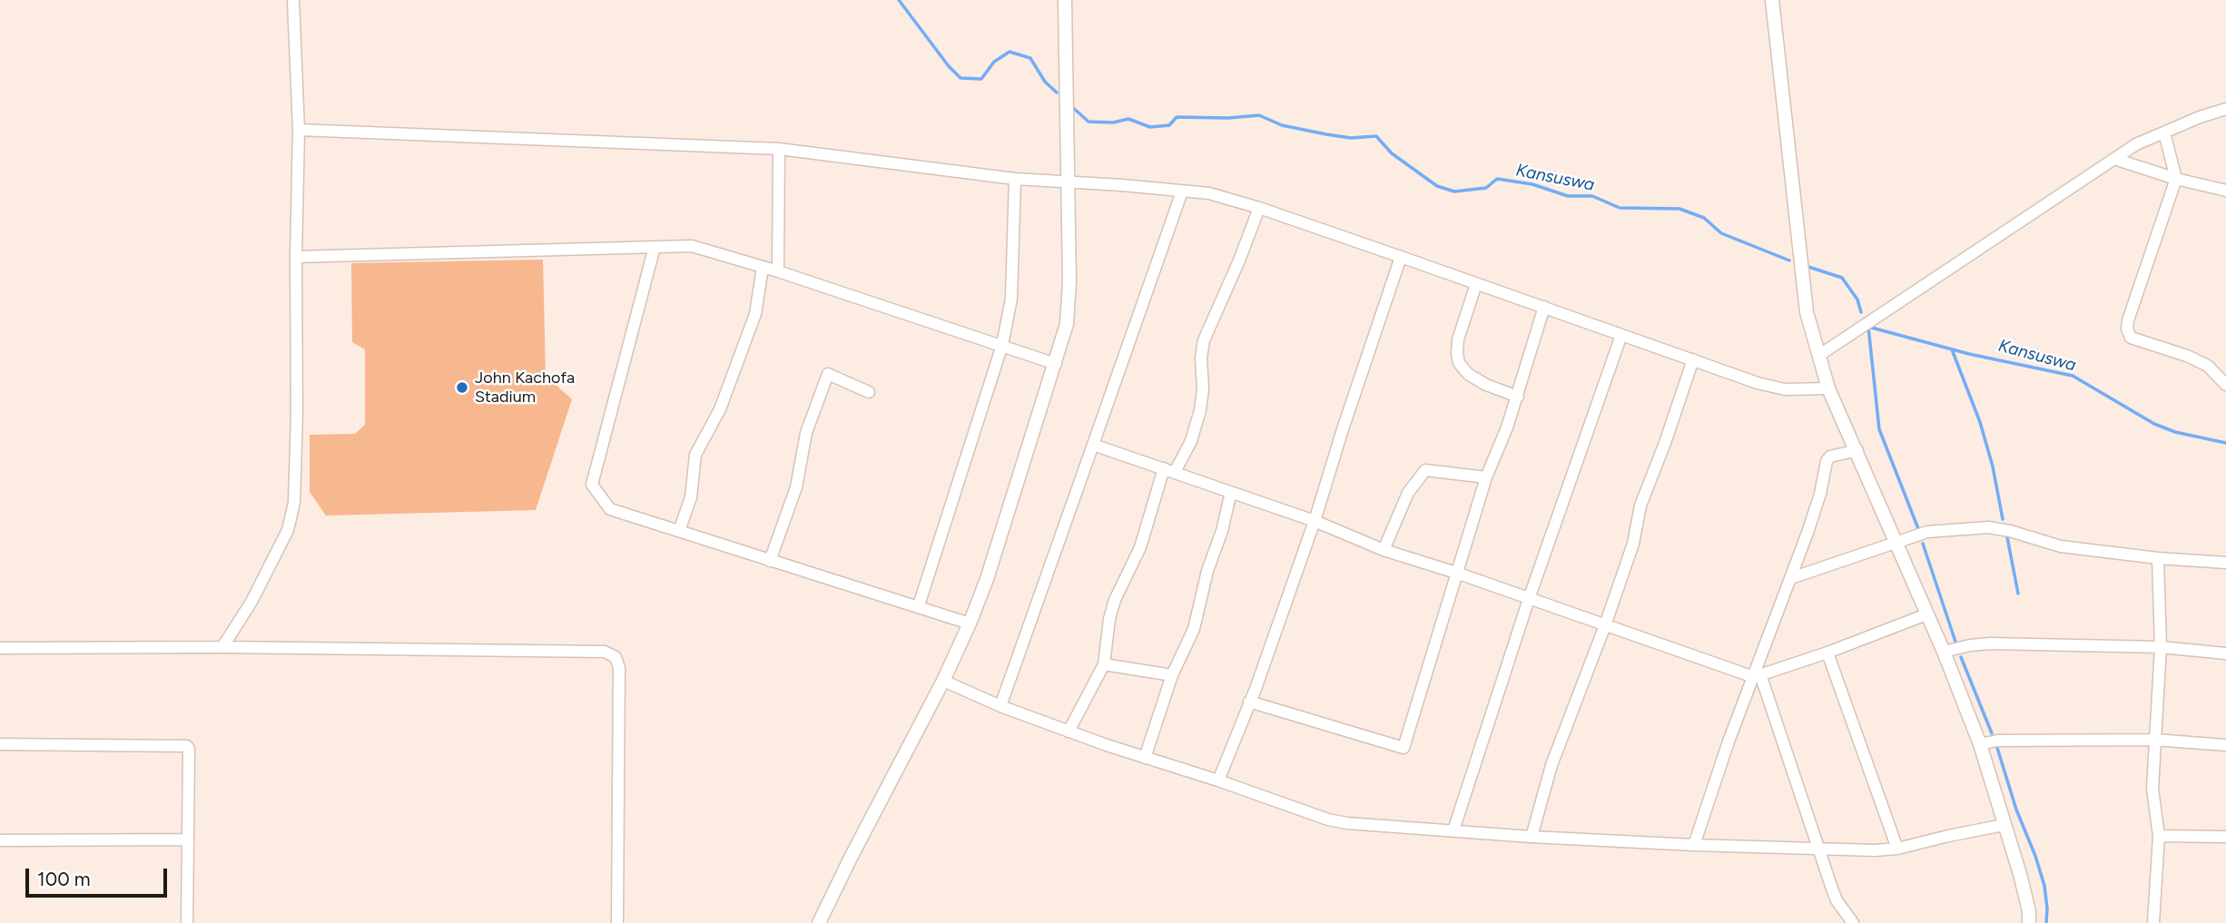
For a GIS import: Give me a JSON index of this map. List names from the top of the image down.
{
  "water": ["Kansuswa"],
  "places": ["John Kachofa Stadium"],
  "scale_bar": "100 m"
}
